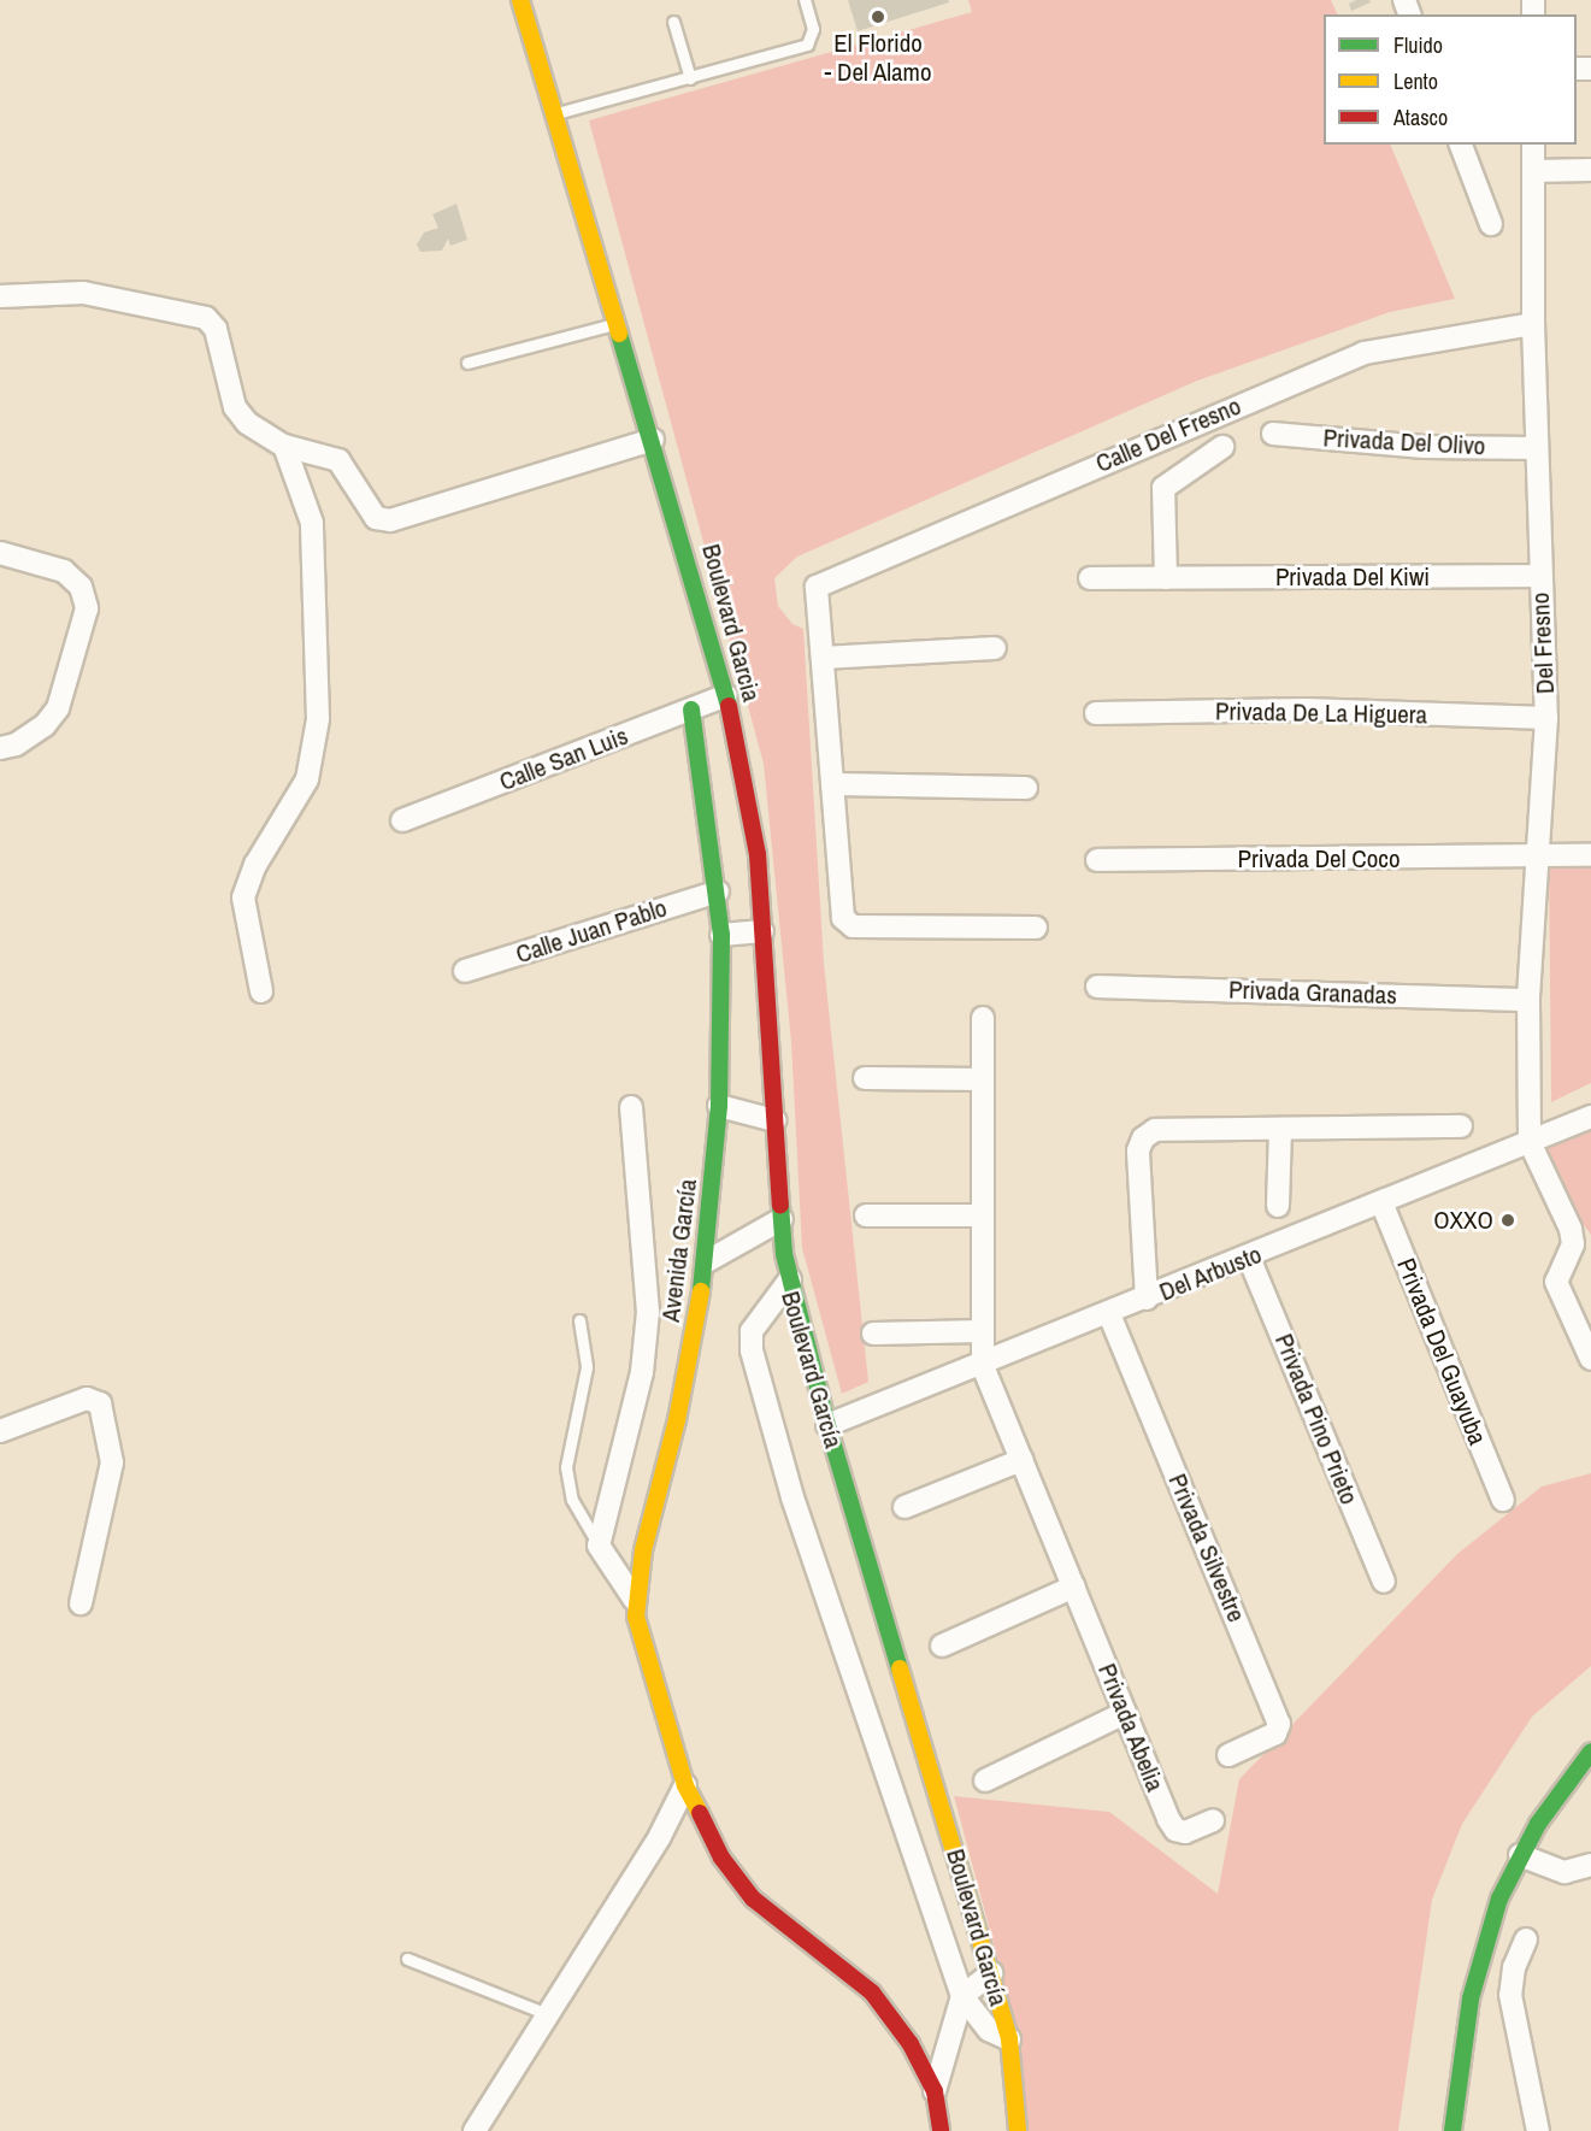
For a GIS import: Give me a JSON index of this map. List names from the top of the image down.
{
  "streets": {
    "main road": ["Boulevard Garcia", "Avenida García", "Boulevard García"],
    "street": [
      "Calle Del Fresno",
      "Privada Del Olivo",
      "Privada Del Kiwi",
      "Del Fresno",
      "Privada De La Higuera",
      "Calle San Luis",
      "Privada Del Coco",
      "Calle Juan Pablo",
      "Privada Granadas",
      "Del Arbusto",
      "Privada Del Guayuba",
      "Privada Pino Prieto",
      "Privada Silvestre",
      "Privada Abelia"
    ]
  },
  "crossings": [
    ["Calle Del Fresno", "Del Fresno"],
    ["Privada Del Olivo", "Del Fresno"],
    ["Privada Del Kiwi", "Del Fresno"],
    ["Boulevard Garcia", "Calle San Luis"],
    ["Boulevard Garcia", "Boulevard García"],
    ["Del Fresno", "Privada De La Higuera"],
    ["Del Fresno", "Privada Del Coco"],
    ["Del Fresno", "Privada Granadas"],
    ["Del Fresno", "Del Arbusto"],
    ["Calle San Luis", "Avenida García"],
    ["Calle Juan Pablo", "Avenida García"],
    ["Del Arbusto", "Privada Del Guayuba"],
    ["Del Arbusto", "Boulevard García"],
    ["Del Arbusto", "Privada Pino Prieto"],
    ["Del Arbusto", "Privada Silvestre"],
    ["Del Arbusto", "Privada Abelia"]
  ],
  "places": ["El Florido - Del Alamo", "OXXO"],
  "legend": ["Fluido", "Lento", "Atasco"]
}
